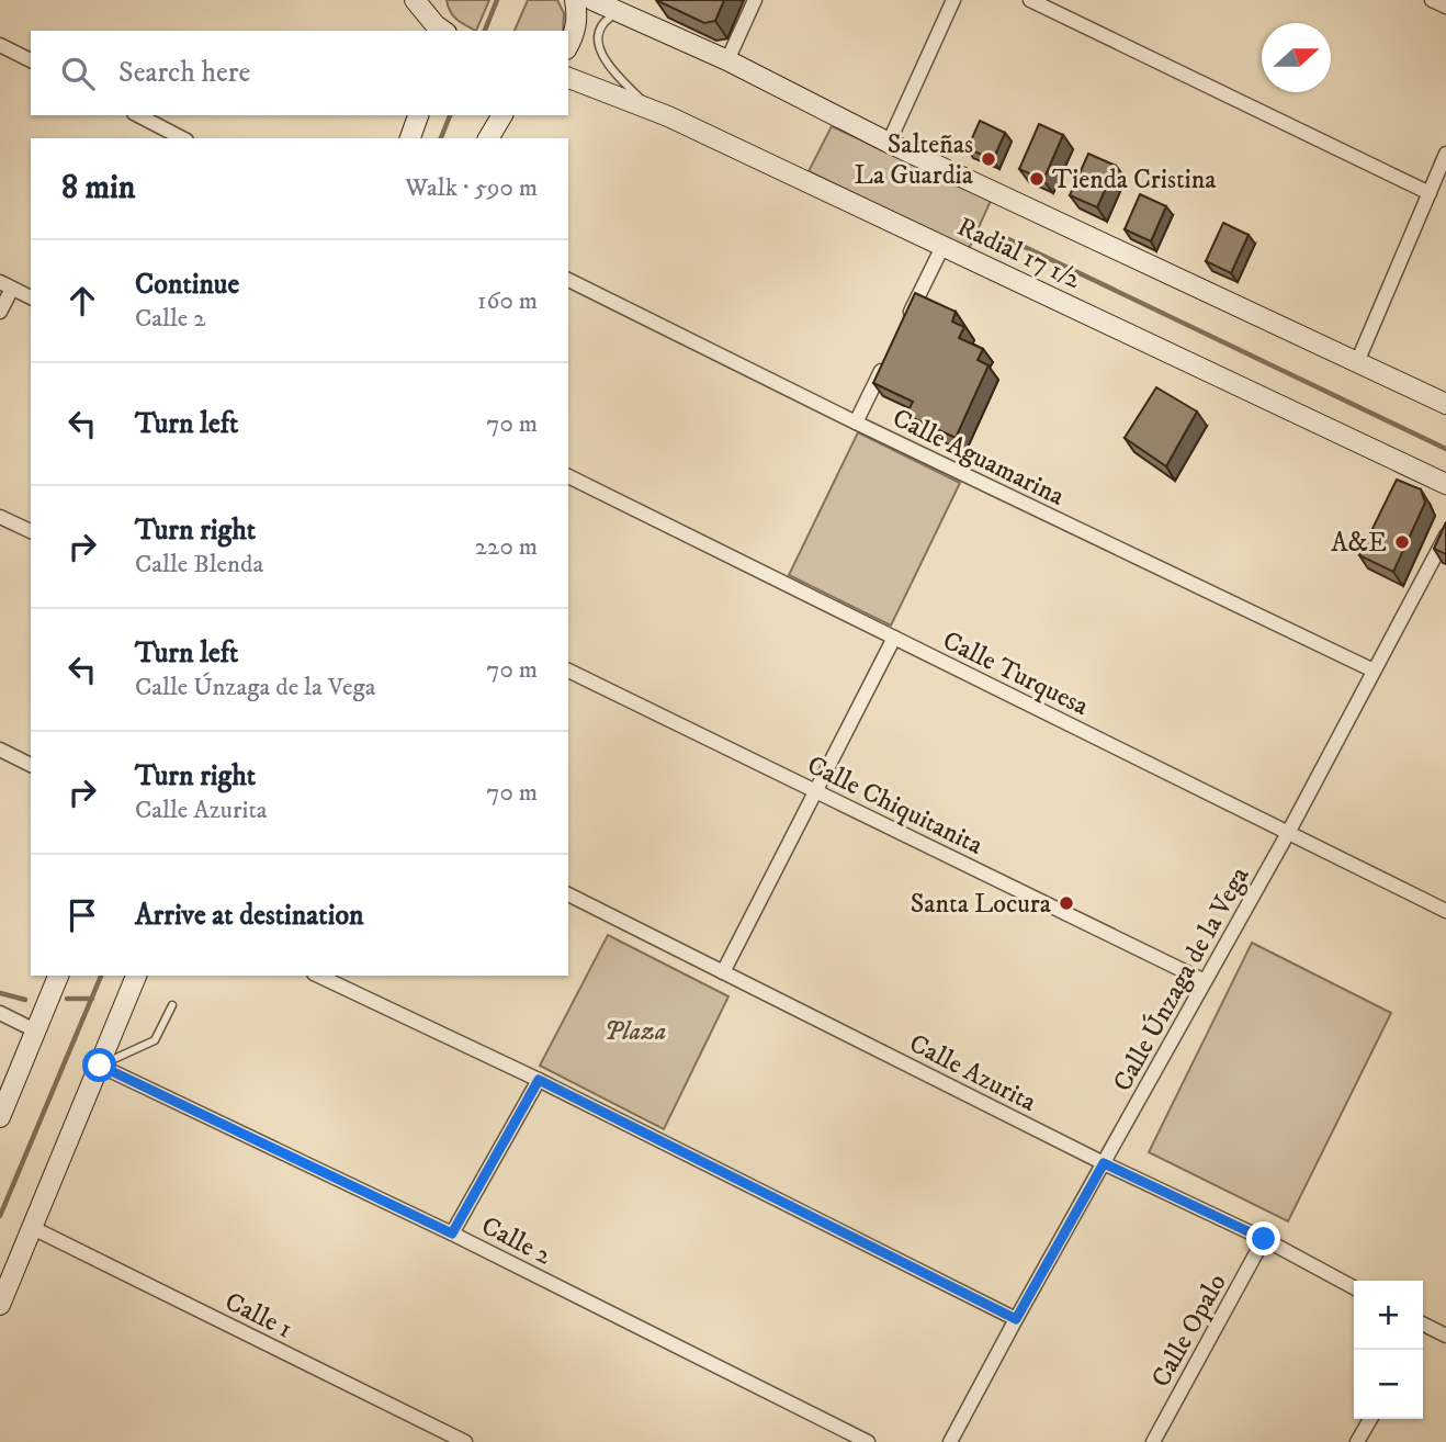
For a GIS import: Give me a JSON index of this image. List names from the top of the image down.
{
  "streets": {
    "main road": ["Radial 17 1/2"],
    "street": [
      "Calle Aguamarina",
      "Calle Turquesa",
      "Calle Chiquitanita",
      "Calle Únzaga de la Vega",
      "Calle Azurita",
      "Calle 2",
      "Calle 1",
      "Calle Opalo"
    ]
  },
  "crossings": [
    ["Calle Aguamarina", "Calle Únzaga de la Vega"],
    ["Calle Turquesa", "Calle Únzaga de la Vega"],
    ["Calle Chiquitanita", "Calle Únzaga de la Vega"],
    ["Calle Únzaga de la Vega", "Calle Azurita"],
    ["Calle Azurita", "Calle Opalo"]
  ],
  "parks": ["Plaza"],
  "places": [
    "Salteñas La Guardia",
    "Tienda Cristina",
    "A&E",
    "Santa Locura"
  ],
  "north": "right",
  "page": {
    "search": "Search here",
    "heading": ["8 min", "Walk · 590 m"],
    "list": [
      ["Continue", "Calle 2", "160 m"],
      ["Turn left", "70 m"],
      ["Turn right", "Calle Blenda", "220 m"],
      ["Turn left", "Calle Únzaga de la Vega", "70 m"],
      ["Turn right", "Calle Azurita", "70 m"],
      "Arrive at destination"
    ],
    "map_buttons": ["+", "−"]
  }
}
